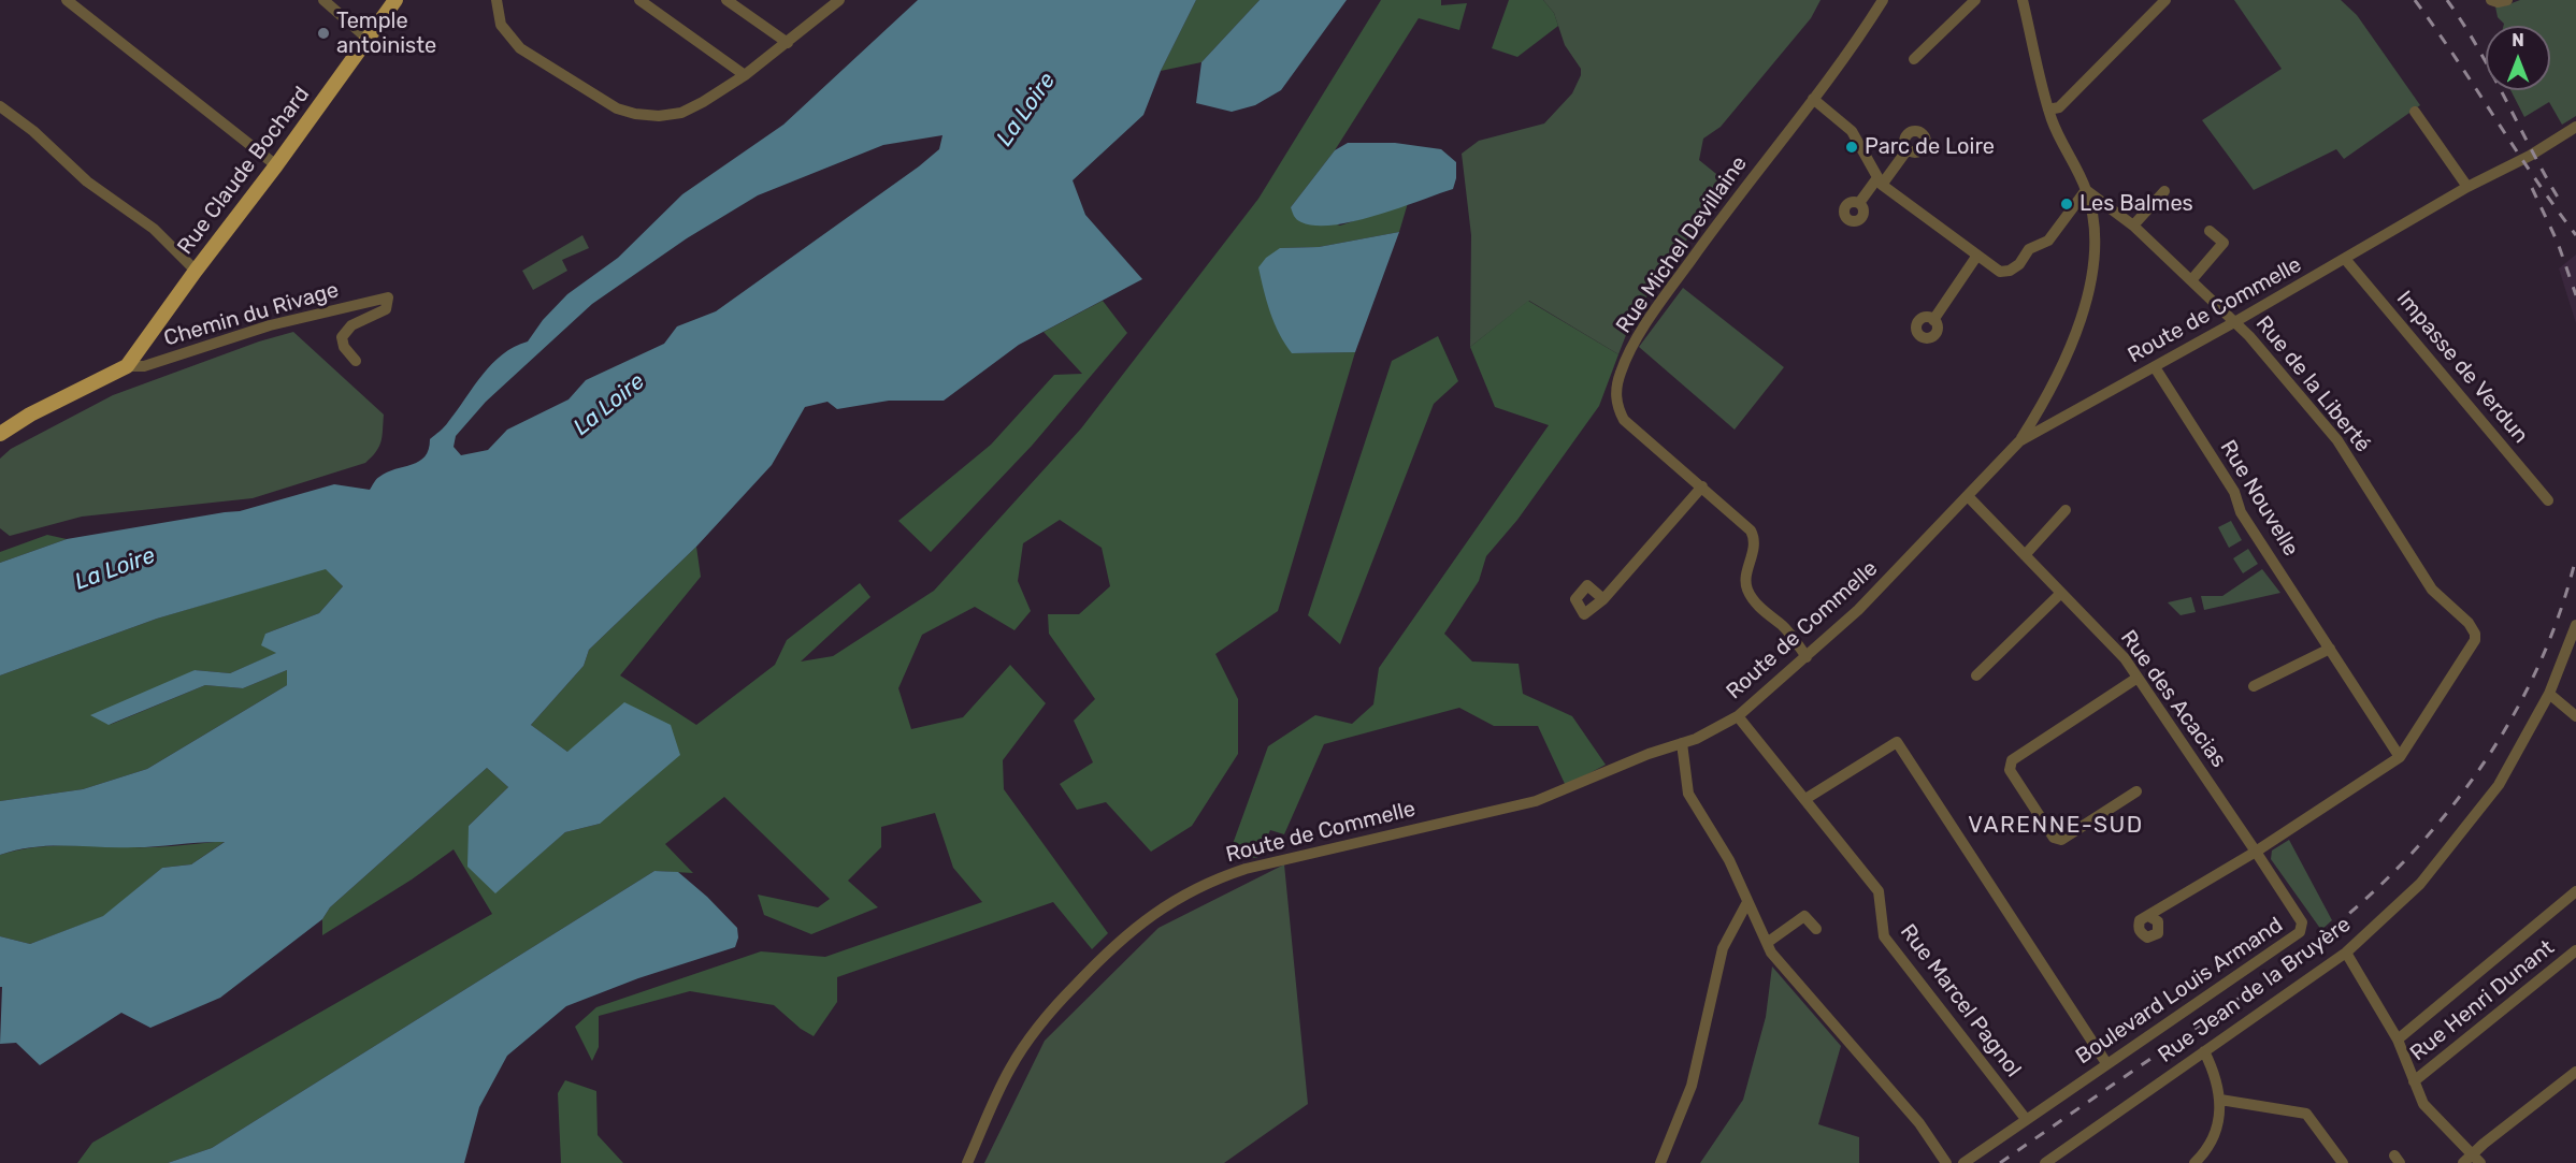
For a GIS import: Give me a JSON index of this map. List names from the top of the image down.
{
  "streets": {
    "main road": ["Rue Claude Bochard"],
    "street": [
      "Rue Michel Devillaine",
      "Route de Commelle",
      "Chemin du Rivage",
      "Impasse de Verdun",
      "Rue de la Liberté",
      "Rue Nouvelle",
      "Rue des Acacias",
      "Rue Jean de la Bruyère",
      "Boulevard Louis Armand",
      "Rue Marcel Pagnol",
      "Rue Henri Dunant"
    ]
  },
  "crossings": [
    ["Rue Claude Bochard", "Chemin du Rivage"],
    ["Rue Michel Devillaine", "Route de Commelle"],
    ["Route de Commelle", "Impasse de Verdun"],
    ["Route de Commelle", "Rue de la Liberté"],
    ["Route de Commelle", "Rue Nouvelle"],
    ["Route de Commelle", "Rue des Acacias"],
    ["Route de Commelle", "Rue Marcel Pagnol"],
    ["Rue de la Liberté", "Rue Nouvelle"],
    ["Rue des Acacias", "Boulevard Louis Armand"],
    ["Boulevard Louis Armand", "Rue Marcel Pagnol"]
  ],
  "districts": ["VARENNE-SUD"],
  "water": ["La Loire"],
  "places": ["Temple antoiniste", "Parc de Loire", "Les Balmes"],
  "north": "top"
}
